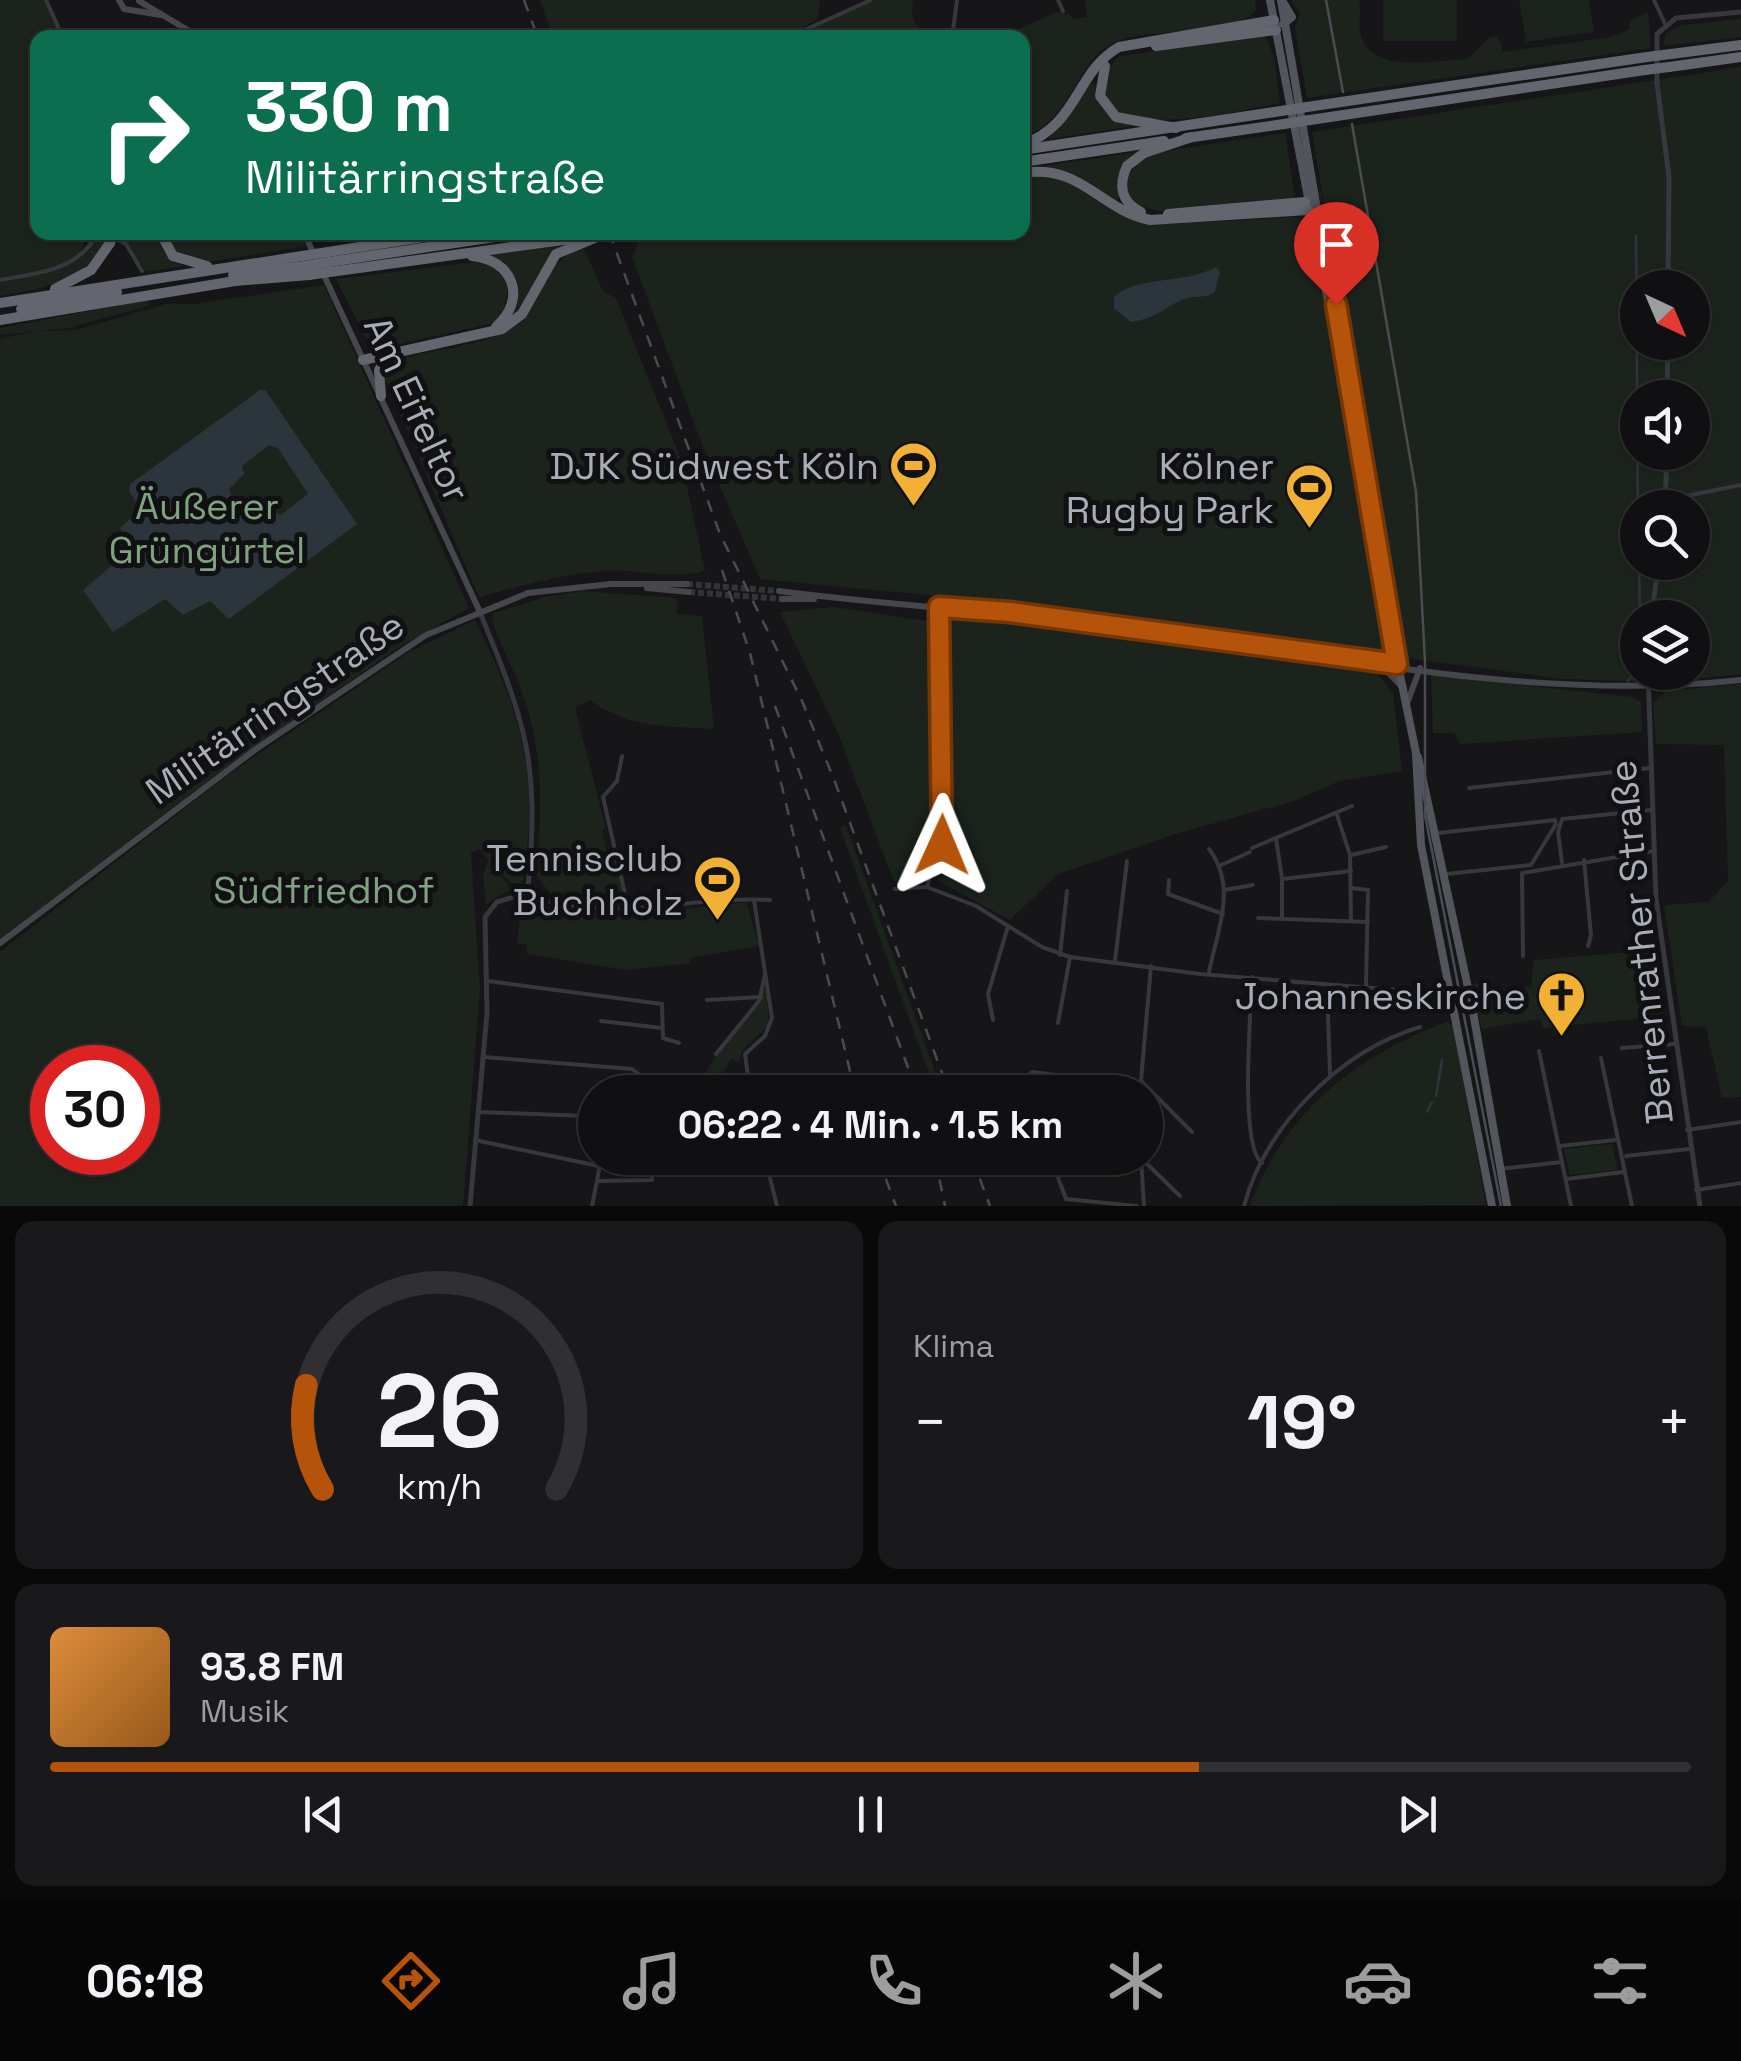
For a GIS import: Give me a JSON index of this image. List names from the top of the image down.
{
  "streets": {
    "main road": ["Am Eifeltor", "Militärringstraße"],
    "street": ["Berrenrather Straße"]
  },
  "crossings": [
    ["Am Eifeltor", "Militärringstraße"]
  ],
  "parks": ["Äußerer Grüngürtel", "Südfriedhof"],
  "places": {
    "sports": ["DJK Südwest Köln", "Kölner Rugby Park", "Tennisclub Buchholz"],
    "church": ["Johanneskirche"]
  },
  "north": "bottom right",
  "page": {
    "turn": ["330 m", "Militärringstraße"],
    "limit": "30",
    "trip": "06:22 · 4 Min. · 1.5 km",
    "tile": "Klima",
    "heat": ["−", "19°", "+"],
    "song": ["93.8 FM", "Musik"],
    "tabs": "06:18",
    "gauge": ["26", "km/h"]
  }
}
